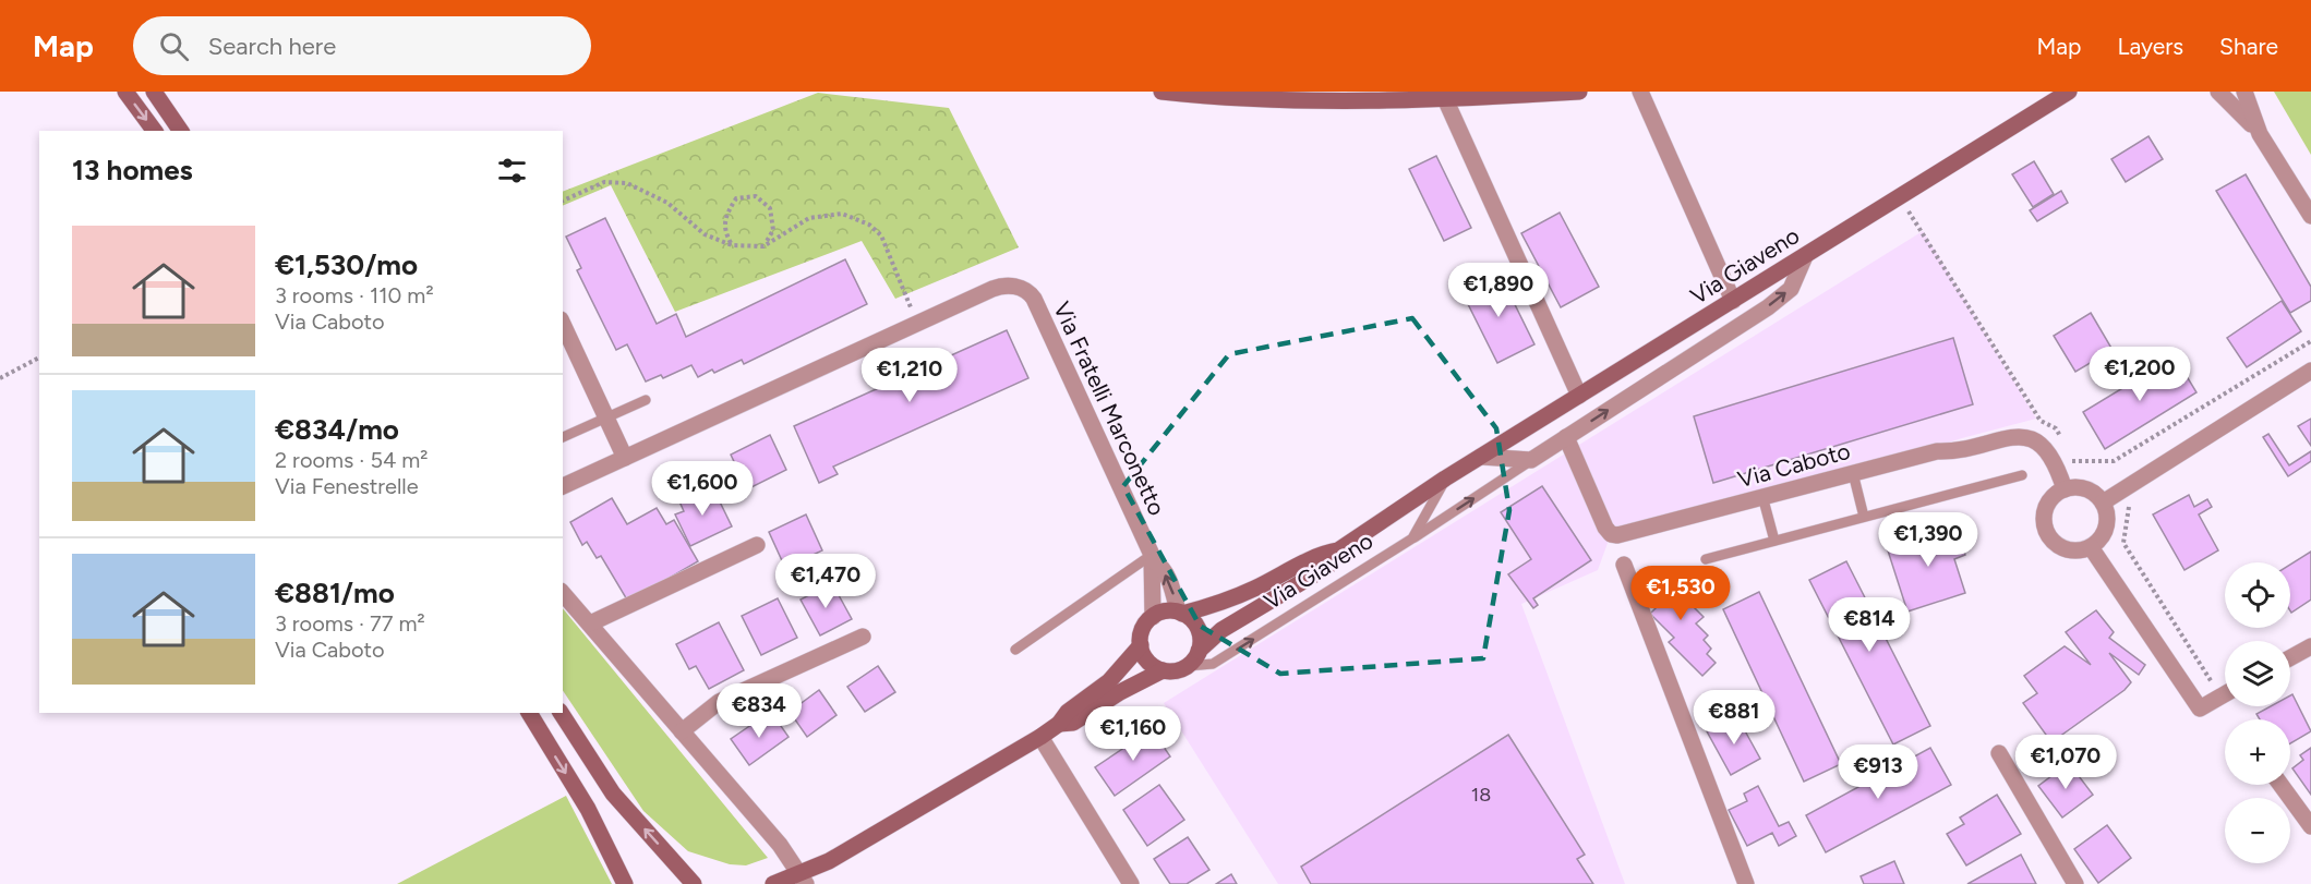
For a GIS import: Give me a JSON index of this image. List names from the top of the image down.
{
  "streets": {
    "main road": ["Via Giaveno"],
    "street": ["Via Fratelli Marconetto", "Via Caboto"]
  },
  "crossings": [
    ["Via Giaveno", "Via Fratelli Marconetto"]
  ],
  "house_numbers": ["18"],
  "page": {
    "header": "Map",
    "search": "Search here",
    "nav": ["Map", "Layers", "Share"],
    "heading": "13 homes",
    "list": [
      {
        "name": "€1,530/mo",
        "note": "3 rooms · 110 m² · Via Caboto"
      },
      {
        "name": "€834/mo",
        "note": "2 rooms · 54 m² · Via Fenestrelle"
      },
      {
        "name": "€881/mo",
        "note": "3 rooms · 77 m² · Via Caboto"
      }
    ],
    "price": [
      "€1,890",
      "€1,200",
      "€1,210",
      "€1,600",
      "€1,390",
      "€1,470",
      "€1,530",
      "€814",
      "€834",
      "€881",
      "€1,160",
      "€1,070",
      "€913"
    ],
    "map_buttons": ["+", "−"]
  }
}
